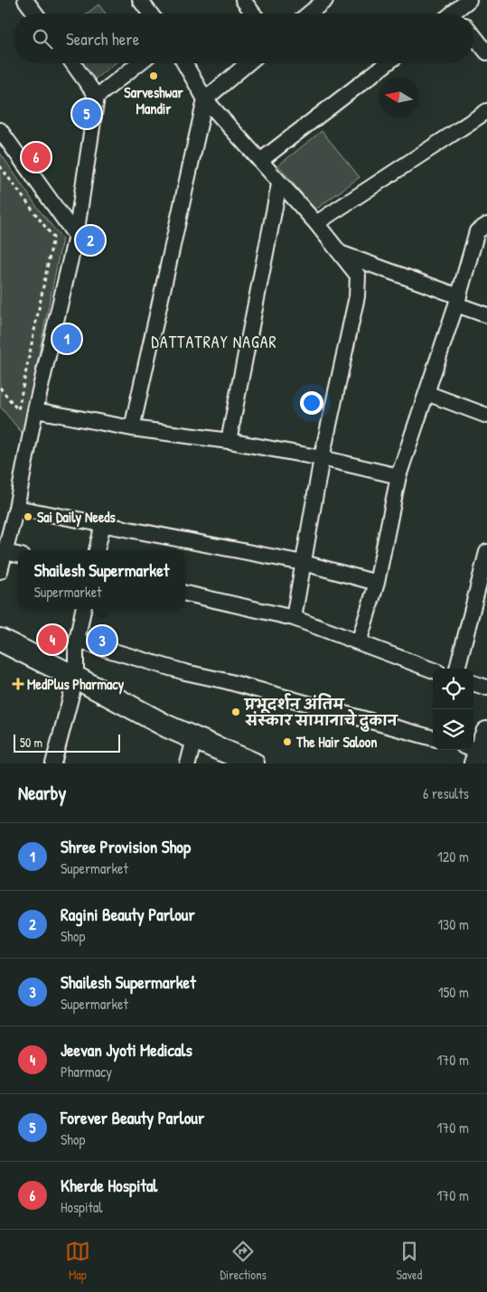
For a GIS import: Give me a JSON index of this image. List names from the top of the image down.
{
  "districts": ["DATTATRAY NAGAR"],
  "places": {
    "other": [
      "Sarveshwar Mandir",
      "Sai Daily Needs",
      "प्रभूदर्शन अंतिम संस्कार सामानाचे दुकान",
      "The Hair Saloon"
    ],
    "health": ["MedPlus Pharmacy"]
  },
  "scale_bar": "50 m",
  "north": "left",
  "page": {
    "search": "Search here",
    "pins": [
      "5",
      "6",
      "2",
      "1",
      "4",
      "3"
    ],
    "popup": ["Shailesh Supermarket", "Supermarket"],
    "scale": "50 m",
    "heading": ["Nearby", "6 results"],
    "list": [
      {
        "mark": "1",
        "name": "Shree Provision Shop",
        "note": "Supermarket",
        "value": "120 m"
      },
      {
        "mark": "2",
        "name": "Ragini Beauty Parlour",
        "note": "Shop",
        "value": "130 m"
      },
      {
        "mark": "3",
        "name": "Shailesh Supermarket",
        "note": "Supermarket",
        "value": "150 m"
      },
      {
        "mark": "4",
        "name": "Jeevan Jyoti Medicals",
        "note": "Pharmacy",
        "value": "170 m"
      },
      {
        "mark": "5",
        "name": "Forever Beauty Parlour",
        "note": "Shop",
        "value": "170 m"
      },
      {
        "mark": "6",
        "name": "Kherde Hospital",
        "note": "Hospital",
        "value": "170 m"
      }
    ],
    "nav": ["Map", "Directions", "Saved"]
  }
}
